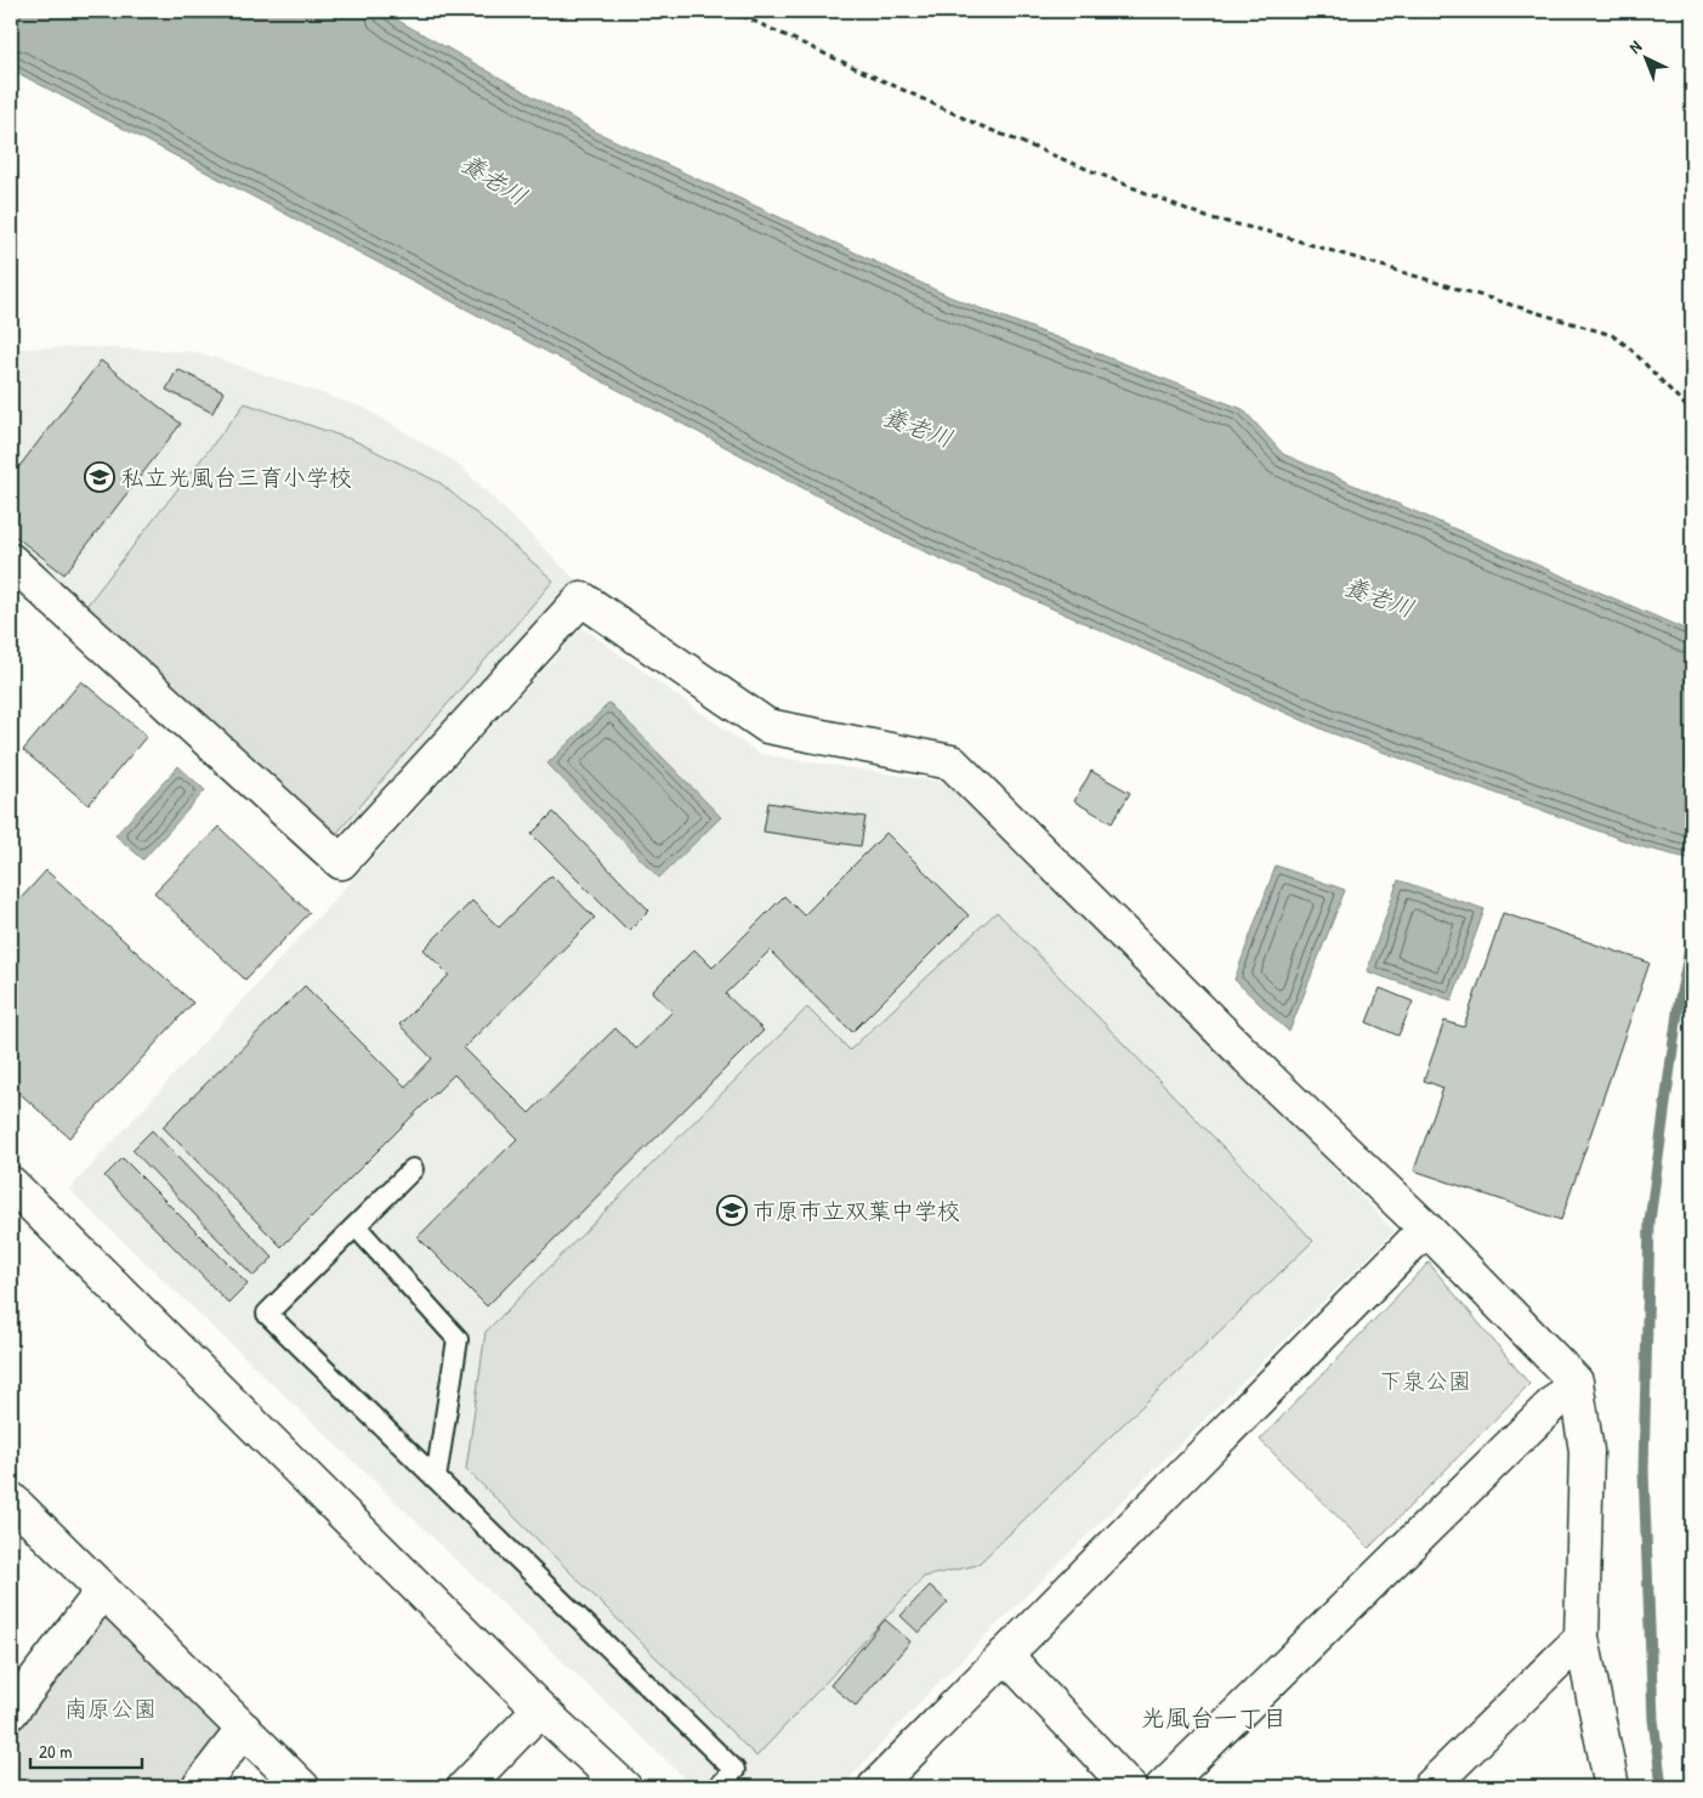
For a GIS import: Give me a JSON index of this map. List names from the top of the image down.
{
  "districts": ["光風台一丁目"],
  "water": ["養老川"],
  "parks": ["下泉公園", "南原公園"],
  "places": {
    "school or university": ["私立光風台三育小学校", "市原市立双葉中学校"]
  },
  "scale_bar": "20 m",
  "north": "top left"
}
